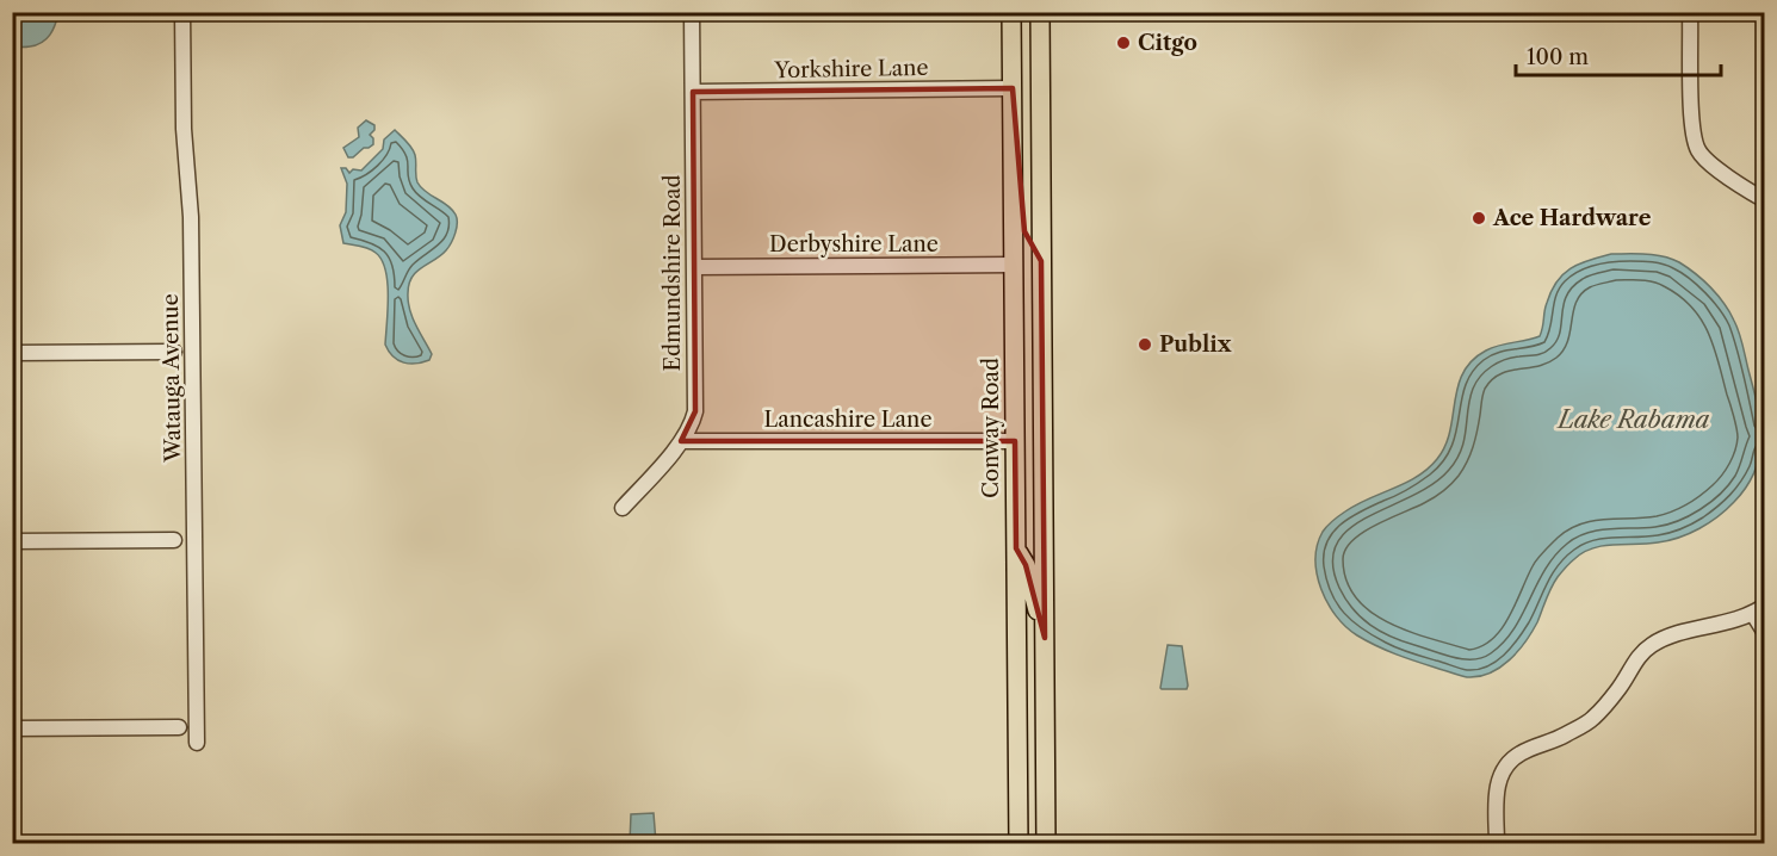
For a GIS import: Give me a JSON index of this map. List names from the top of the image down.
{
  "streets": {
    "main road": ["Conway Road"],
    "street": [
      "Yorkshire Lane",
      "Derbyshire Lane",
      "Edmundshire Road",
      "Watauga Avenue",
      "Lancashire Lane"
    ]
  },
  "crossings": [
    ["Yorkshire Lane", "Edmundshire Road"],
    ["Yorkshire Lane", "Conway Road"],
    ["Derbyshire Lane", "Edmundshire Road"],
    ["Derbyshire Lane", "Conway Road"],
    ["Edmundshire Road", "Lancashire Lane"],
    ["Lancashire Lane", "Conway Road"]
  ],
  "water": ["Lake Rabama"],
  "places": ["Citgo", "Ace Hardware", "Publix"],
  "scale_bar": "100 m"
}
